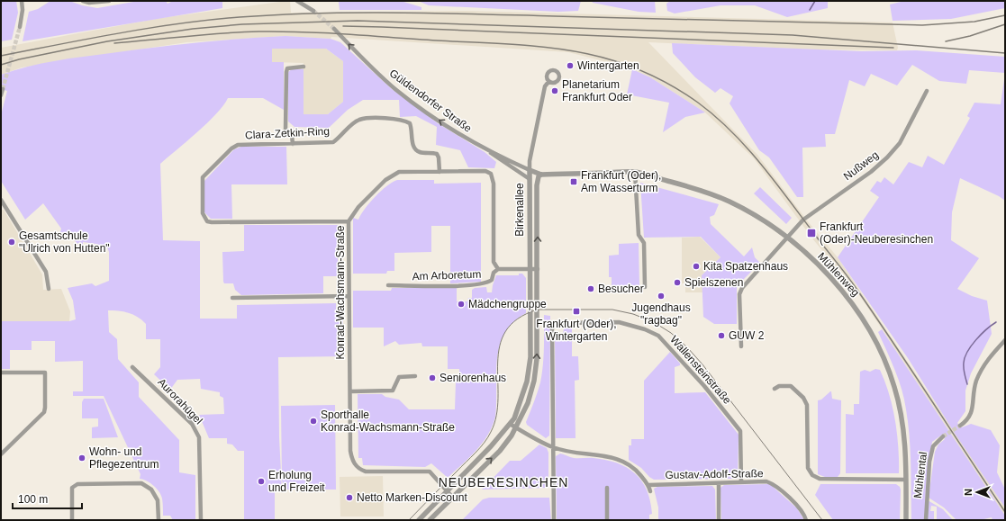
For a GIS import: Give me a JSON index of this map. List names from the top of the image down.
{
  "streets": {
    "street": [
      "Güldendorfer Straße",
      "Clara-Zetkin-Ring",
      "Nußweg",
      "Birkenallee",
      "Mühlenweg",
      "Am Arboretum",
      "Konrad-Wachsmann-Straße",
      "Wallensteinstraße",
      "Aurorahügel",
      "Gustav-Adolf-Straße",
      "Mühlental"
    ]
  },
  "crossings": [
    ["Güldendorfer Straße", "Birkenallee"],
    ["Clara-Zetkin-Ring", "Konrad-Wachsmann-Straße"],
    ["Nußweg", "Mühlenweg"],
    ["Birkenallee", "Mühlenweg"],
    ["Birkenallee", "Konrad-Wachsmann-Straße"],
    ["Am Arboretum", "Konrad-Wachsmann-Straße"],
    ["Wallensteinstraße", "Gustav-Adolf-Straße"]
  ],
  "one_way": ["Güldendorfer Straße"],
  "districts": ["NEUBERESINCHEN"],
  "places": {
    "other": [
      "Wintergarten",
      "Planetarium Frankfurt Oder",
      "Gesamtschule \"Ulrich von Hutten\"",
      "Kita Spatzenhaus",
      "Spielszenen",
      "Besucher",
      "Jugendhaus \"ragbag\"",
      "Mädchengruppe",
      "GUW 2",
      "Seniorenhaus",
      "Sporthalle Konrad-Wachsmann-Straße",
      "Wohn- und Pflegezentrum",
      "Erholung und Freizeit",
      "Netto Marken-Discount"
    ],
    "transit": ["Frankfurt (Oder), Am Wasserturm", "Frankfurt (Oder)-Neuberesinchen", "Frankfurt (Oder), Wintergarten"]
  },
  "scale_bar": "100 m",
  "north": "left"
}
